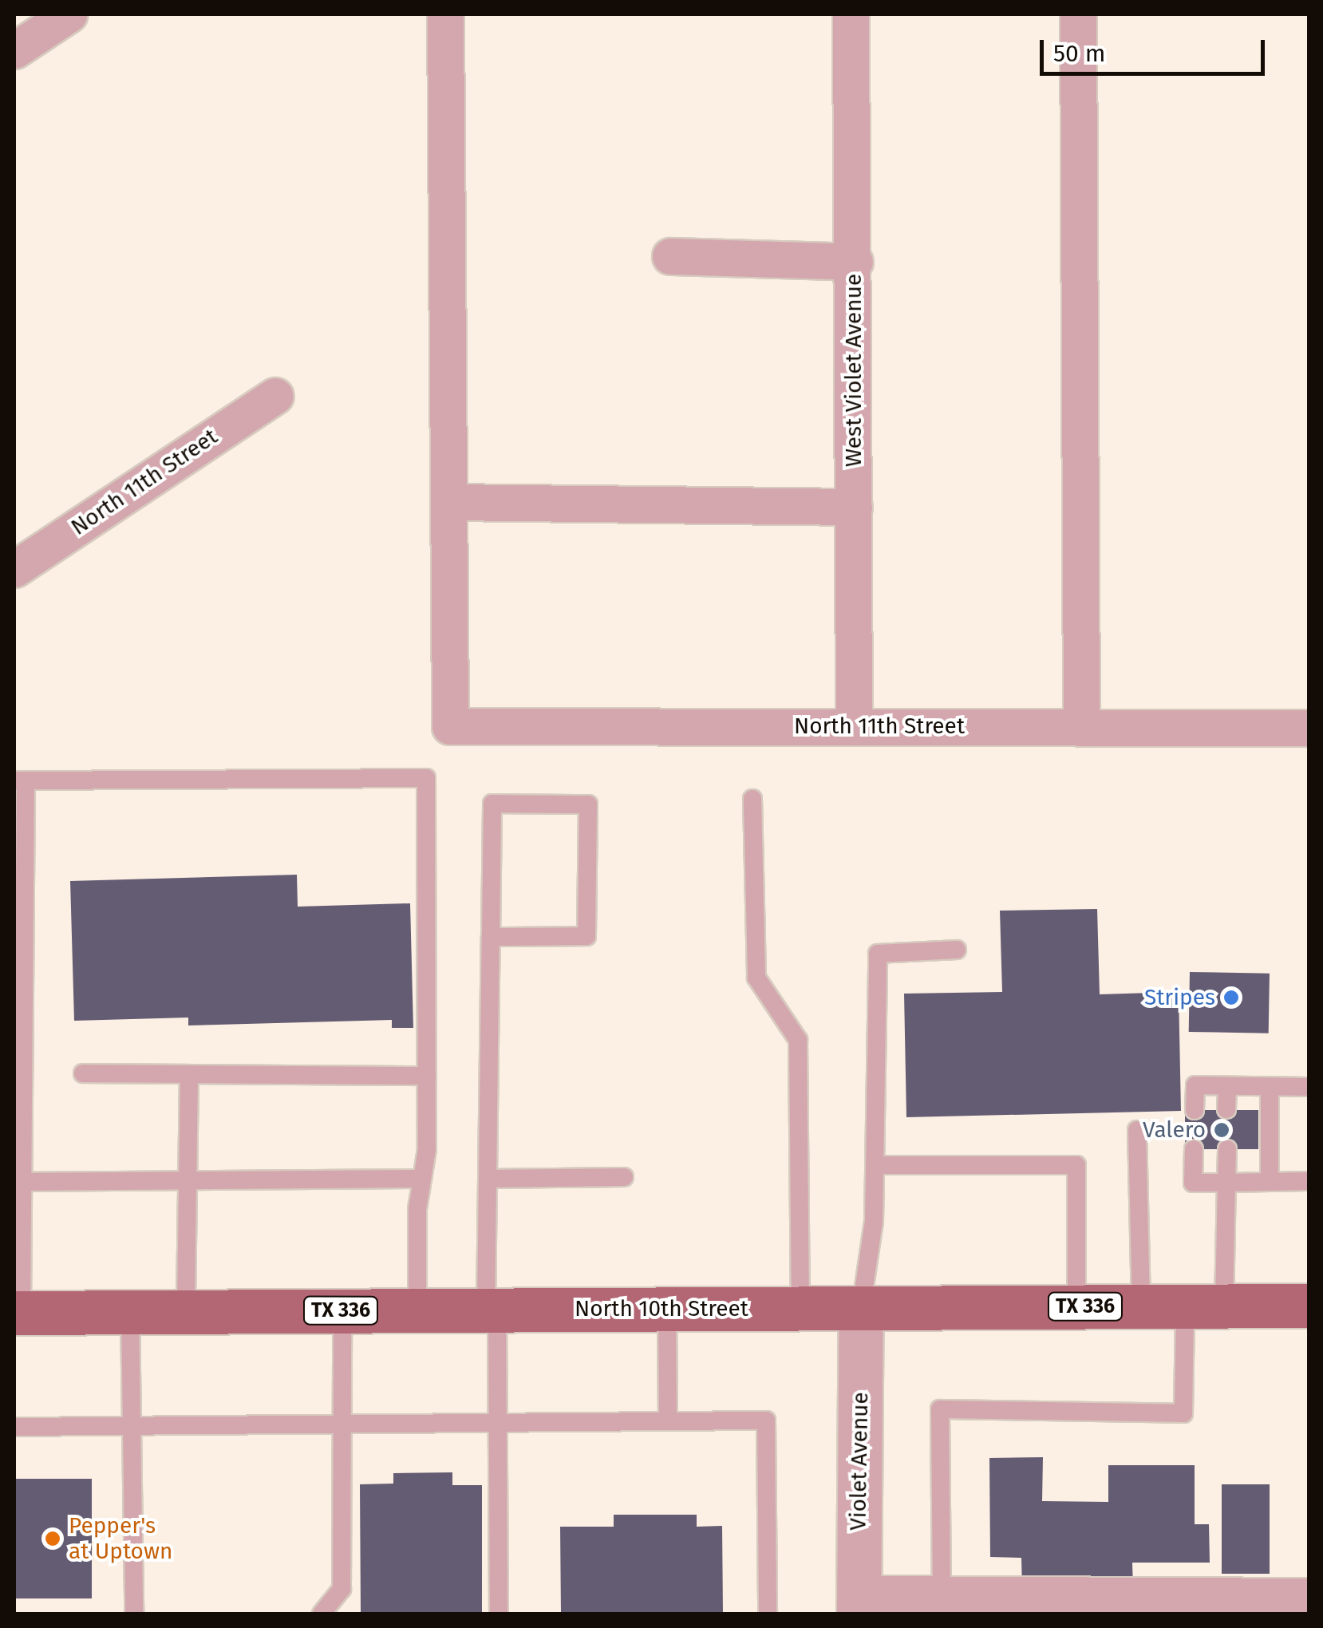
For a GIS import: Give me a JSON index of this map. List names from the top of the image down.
{
  "streets": {
    "main road": ["TX 336", "North 10th Street"],
    "street": ["West Violet Avenue", "North 11th Street", "Violet Avenue"]
  },
  "crossings": [
    ["West Violet Avenue", "North 11th Street"],
    ["North 10th Street", "Violet Avenue"]
  ],
  "places": ["Stripes", "Valero", "Pepper's at Uptown"],
  "scale_bar": "50 m"
}
